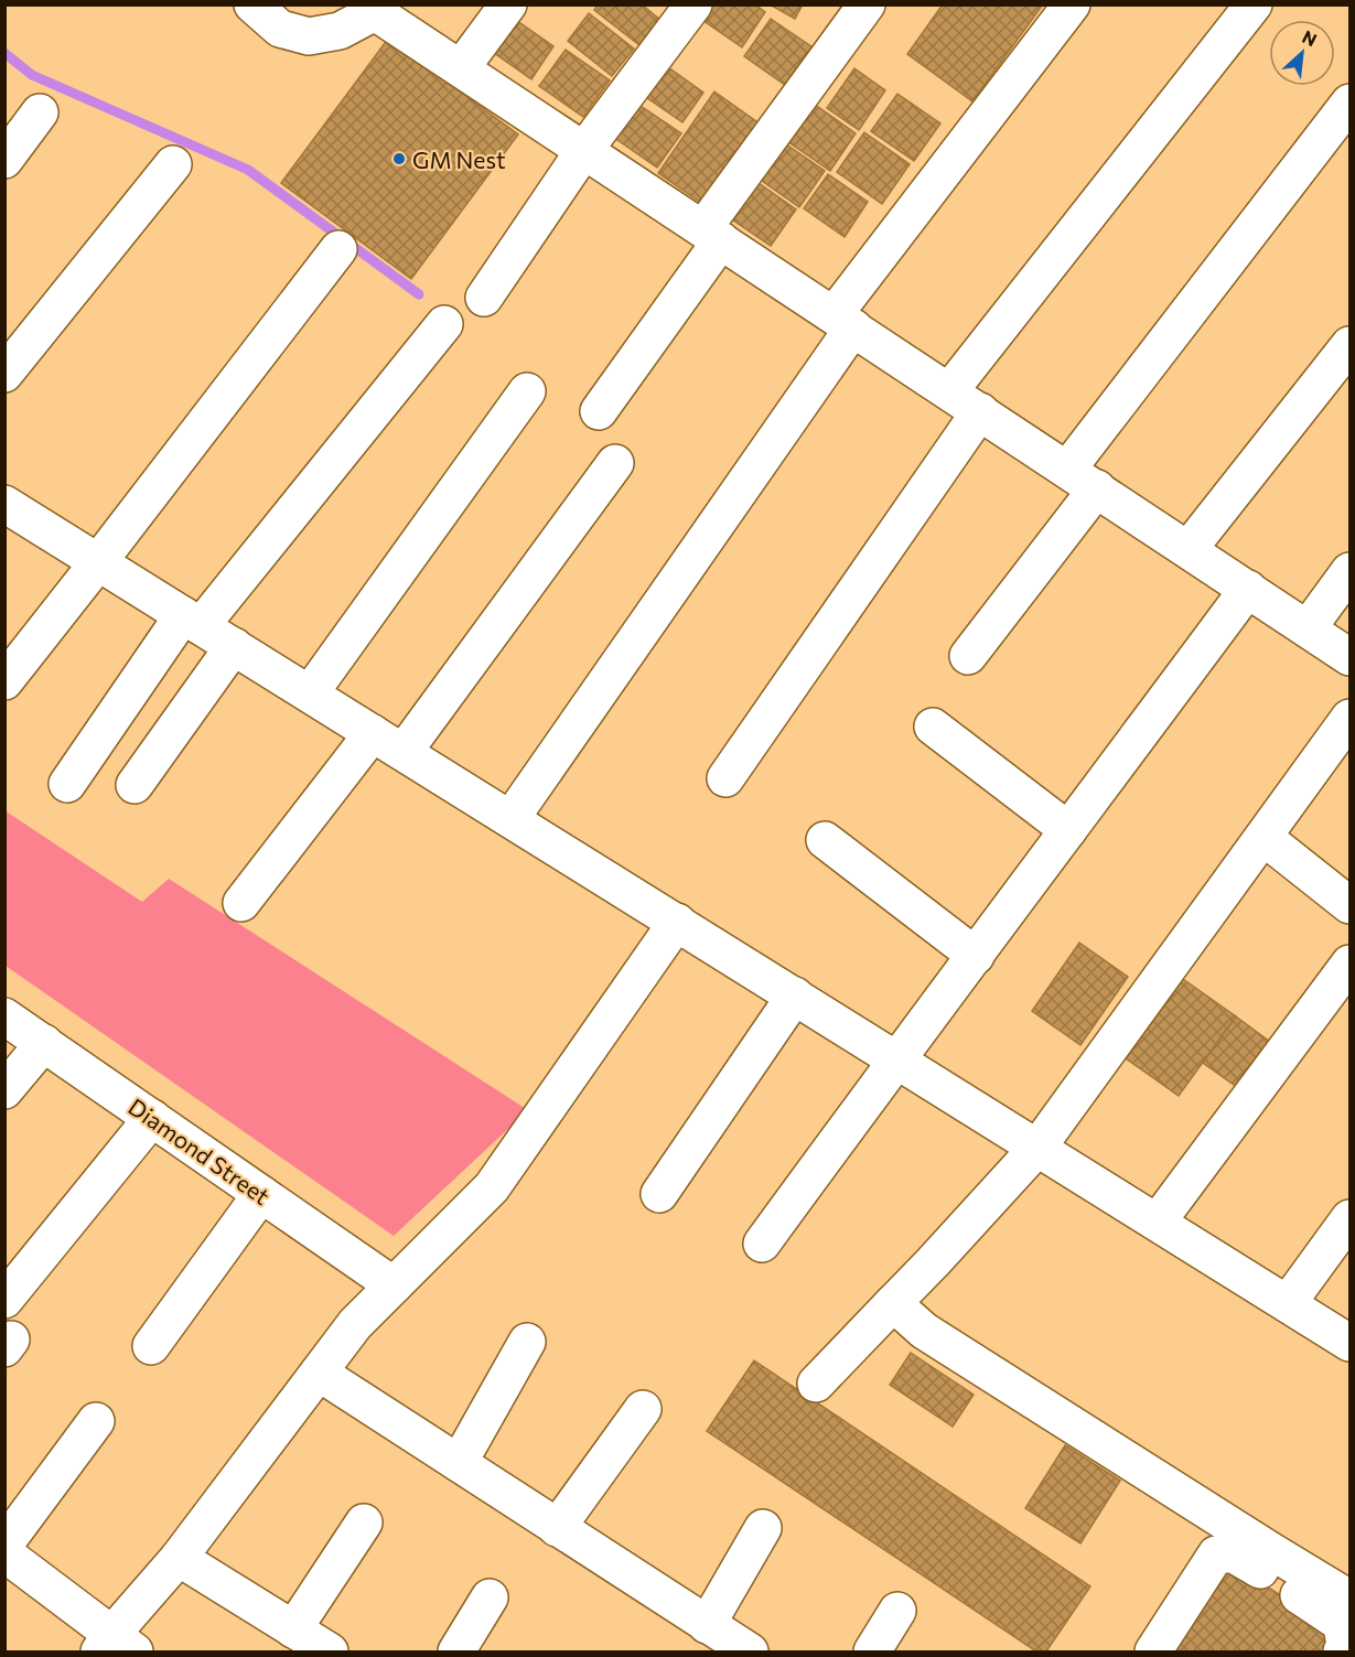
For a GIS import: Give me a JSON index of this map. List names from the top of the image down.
{
  "streets": {
    "street": ["Diamond Street"]
  },
  "places": ["GM Nest"],
  "north": "top right"
}
